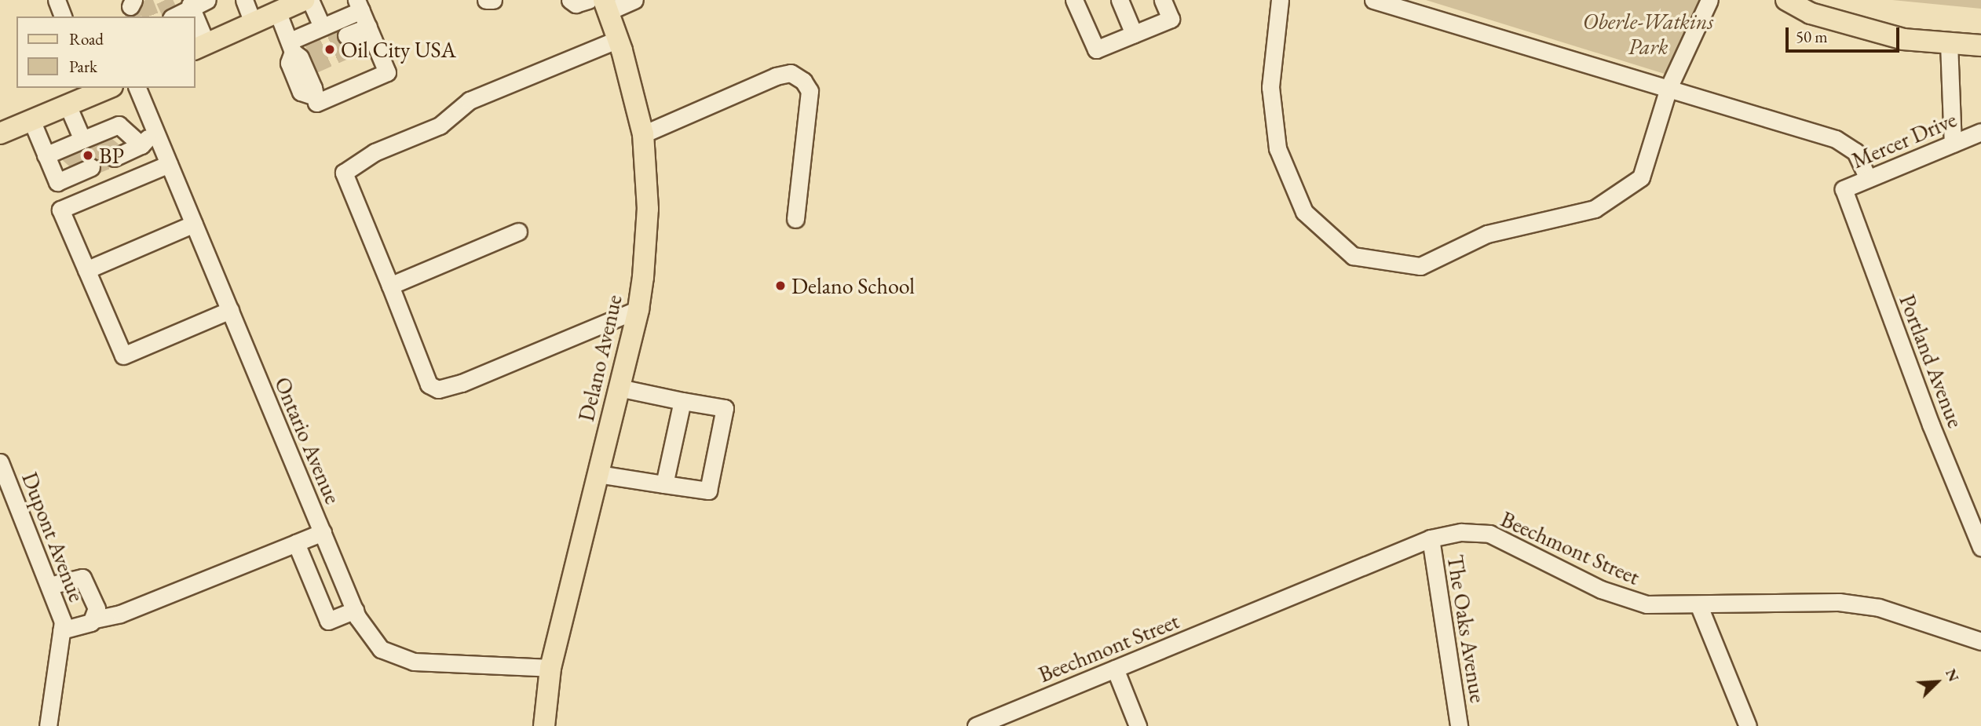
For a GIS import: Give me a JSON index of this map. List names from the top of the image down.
{
  "streets": {
    "main road": ["Delano Avenue"],
    "street": [
      "Mercer Drive",
      "Portland Avenue",
      "Ontario Avenue",
      "Dupont Avenue",
      "Beechmont Street",
      "The Oaks Avenue"
    ]
  },
  "crossings": [
    ["Mercer Drive", "Portland Avenue"],
    ["Delano Avenue", "Ontario Avenue"],
    ["Beechmont Street", "The Oaks Avenue"]
  ],
  "parks": ["Oberle-Watkins Park"],
  "places": ["Oil City USA", "BP", "Delano School"],
  "legend": ["Road", "Park"],
  "scale_bar": "50 m",
  "north": "top right"
}
